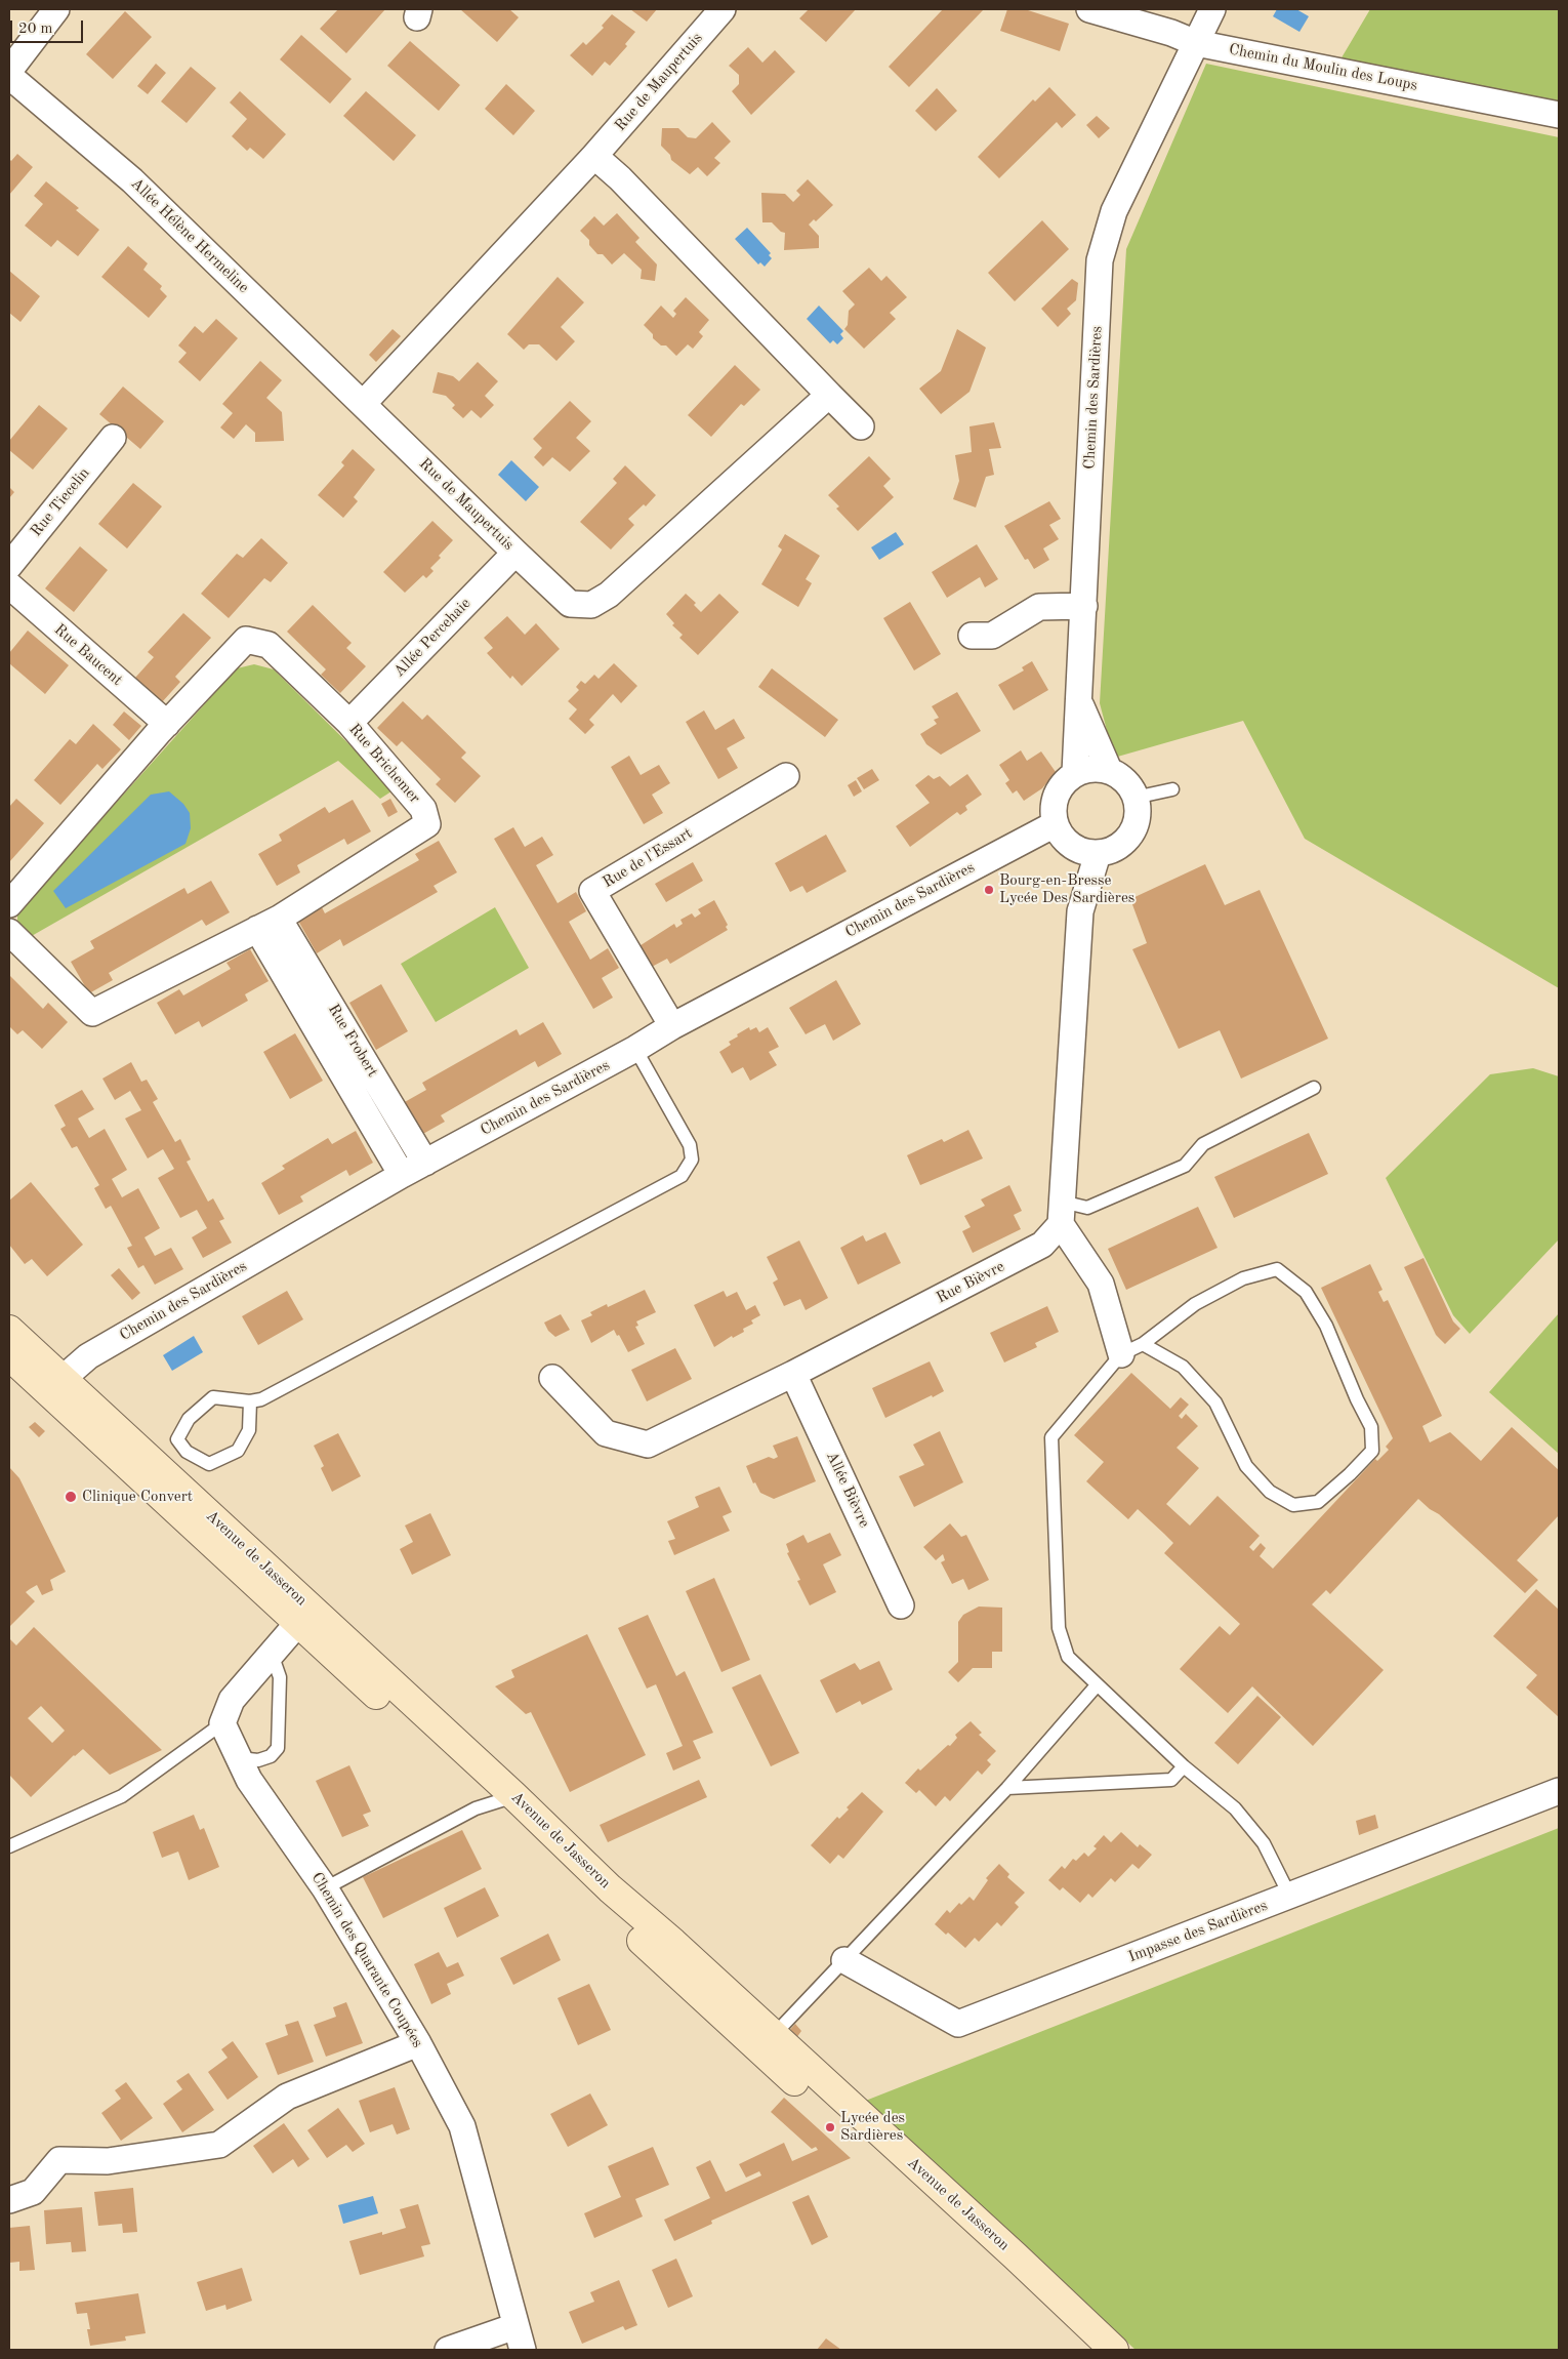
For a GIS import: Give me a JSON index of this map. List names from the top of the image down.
{
  "streets": {
    "main road": ["Avenue de Jasseron"],
    "street": [
      "Chemin du Moulin des Loups",
      "Rue de Maupertuis",
      "Allée Hélène Hermeline",
      "Chemin des Sardières",
      "Rue Tiecelin",
      "Allée Percehaie",
      "Rue Baucent",
      "Rue Brichemer",
      "Rue de l'Essart",
      "Rue Frobert",
      "Rue Bièvre",
      "Allée Bièvre",
      "Impasse des Sardières",
      "Chemin des Quarante Coupées"
    ]
  },
  "crossings": [
    ["Chemin du Moulin des Loups", "Chemin des Sardières"],
    ["Rue de Maupertuis", "Allée Hélène Hermeline"],
    ["Rue de Maupertuis", "Allée Percehaie"],
    ["Chemin des Sardières", "Rue de l'Essart"],
    ["Chemin des Sardières", "Rue Frobert"],
    ["Chemin des Sardières", "Avenue de Jasseron"],
    ["Allée Percehaie", "Rue Brichemer"],
    ["Rue Baucent", "Rue Brichemer"],
    ["Rue Brichemer", "Rue Frobert"],
    ["Rue Bièvre", "Allée Bièvre"]
  ],
  "places": ["Bourg-en-Bresse Lycée Des Sardières", "Clinique Convert", "Lycée des Sardières"],
  "scale_bar": "20 m"
}
